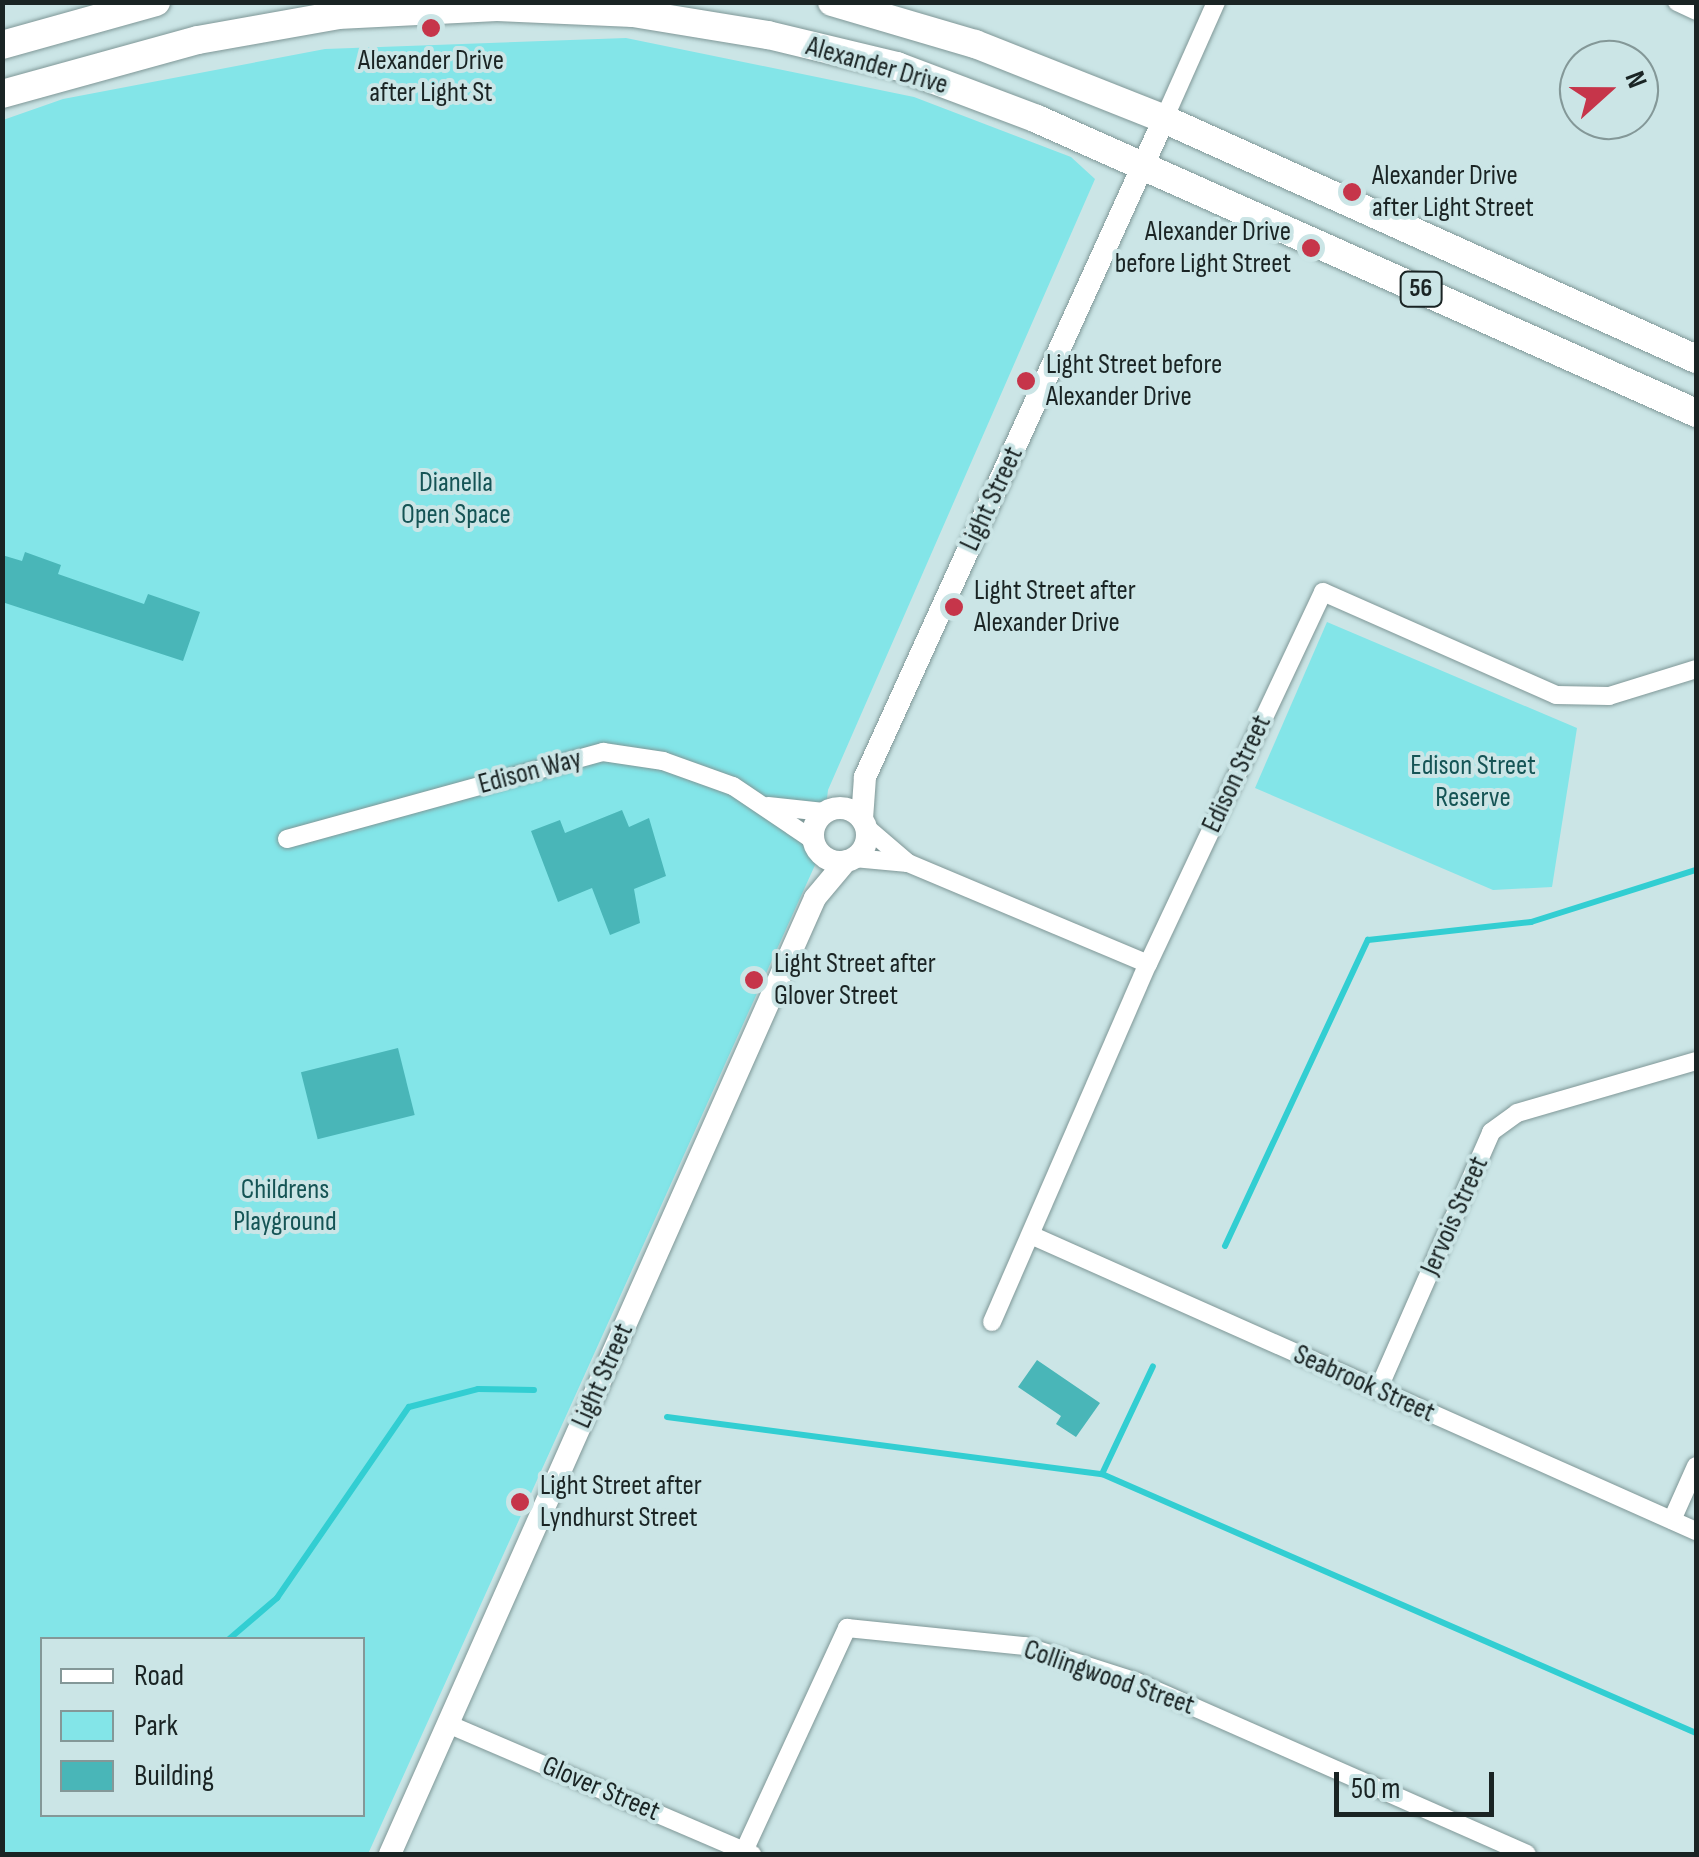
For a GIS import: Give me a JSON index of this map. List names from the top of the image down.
{
  "streets": {
    "main road": ["Alexander Drive", "56"],
    "street": [
      "Light Street",
      "Edison Way",
      "Edison Street",
      "Jervois Street",
      "Seabrook Street",
      "Collingwood Street",
      "Glover Street"
    ]
  },
  "crossings": [
    ["Alexander Drive", "Light Street"],
    ["Light Street", "Edison Way"],
    ["Light Street", "Glover Street"],
    ["Edison Street", "Seabrook Street"],
    ["Jervois Street", "Seabrook Street"],
    ["Collingwood Street", "Glover Street"]
  ],
  "parks": ["Dianella Open Space", "Edison Street Reserve", "Childrens Playground"],
  "places": [
    "Alexander Drive after Light St",
    "Alexander Drive after Light Street",
    "Alexander Drive before Light Street",
    "Light Street before Alexander Drive",
    "Light Street after Alexander Drive",
    "Light Street after Glover Street",
    "Light Street after Lyndhurst Street"
  ],
  "legend": ["Road", "Park", "Building"],
  "scale_bar": "50 m",
  "north": "right"
}
